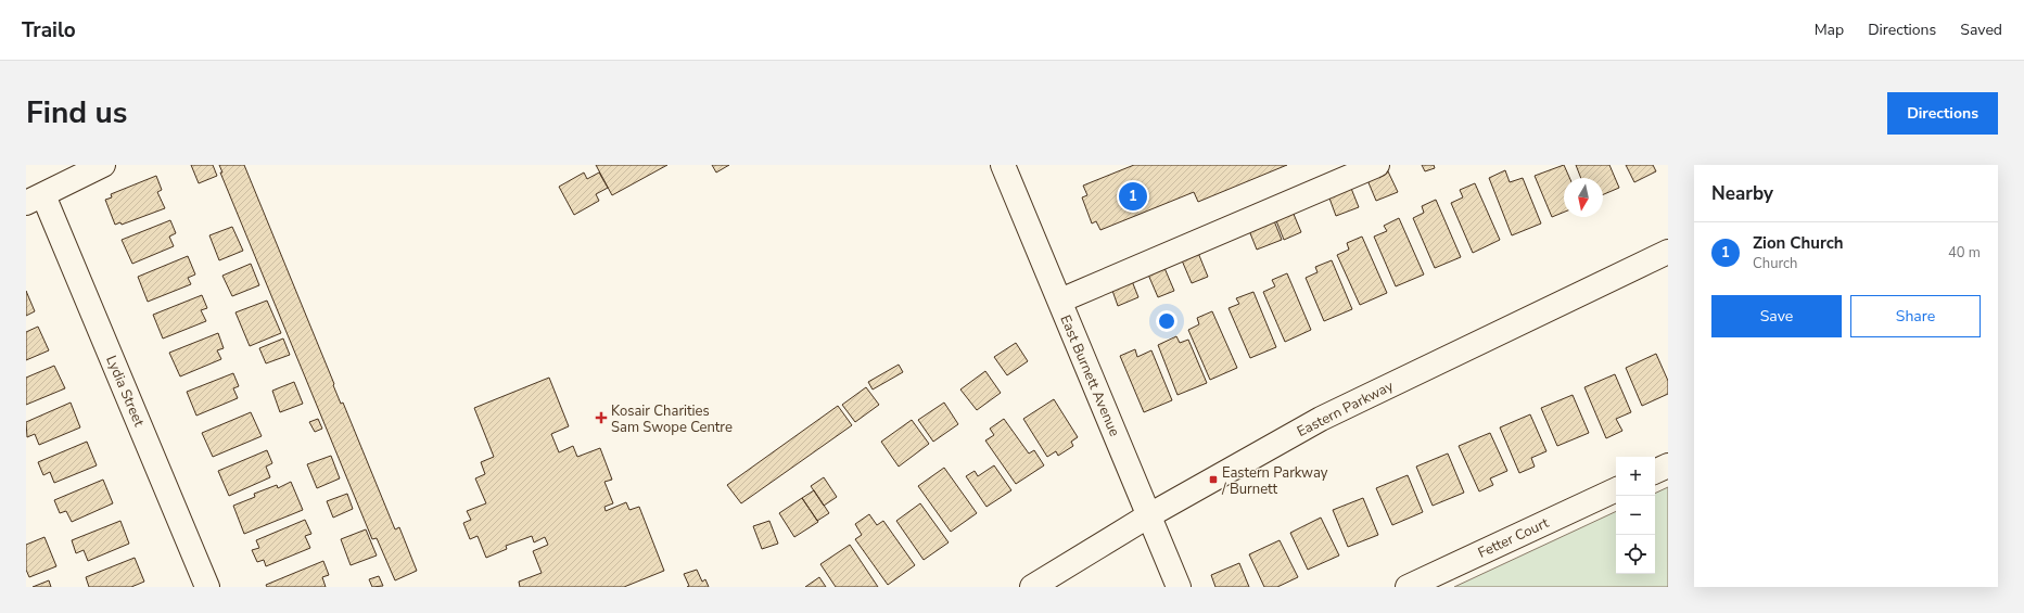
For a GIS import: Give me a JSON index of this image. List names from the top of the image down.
{
  "streets": {
    "street": [
      "East Burnett Avenue",
      "Lydia Street",
      "Eastern Parkway",
      "Fetter Court"
    ]
  },
  "crossings": [
    ["East Burnett Avenue", "Eastern Parkway"]
  ],
  "places": {
    "health": ["Kosair Charities Sam Swope Centre"],
    "transit": ["Eastern Parkway / Burnett"]
  },
  "north": "bottom",
  "page": {
    "header": "Trailo",
    "nav": ["Map", "Directions", "Saved"],
    "title": "Find us",
    "buttons": [
      "Directions",
      ["Save", "Share"]
    ],
    "heading": "Nearby",
    "pins": "1",
    "list": [
      {
        "mark": "1",
        "name": "Zion Church",
        "note": "Church",
        "value": "40 m"
      }
    ],
    "map_buttons": ["+", "−"]
  }
}
